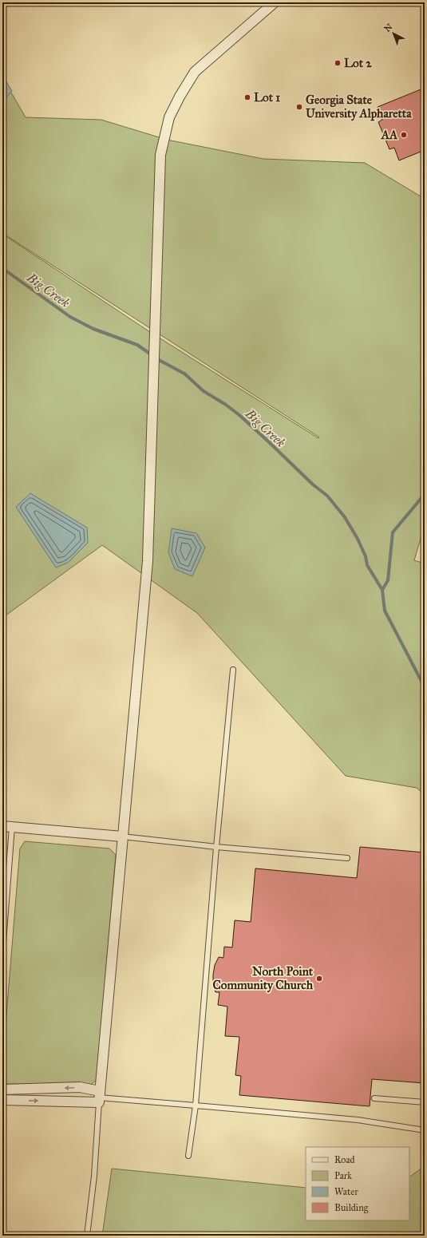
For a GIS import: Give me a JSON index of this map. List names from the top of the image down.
{
  "water": ["Big Creek"],
  "places": [
    "Lot 2",
    "Lot 1",
    "Georgia State University Alpharetta",
    "AA",
    "North Point Community Church"
  ],
  "legend": [
    "Road",
    "Park",
    "Water",
    "Building"
  ],
  "north": "top left"
}
